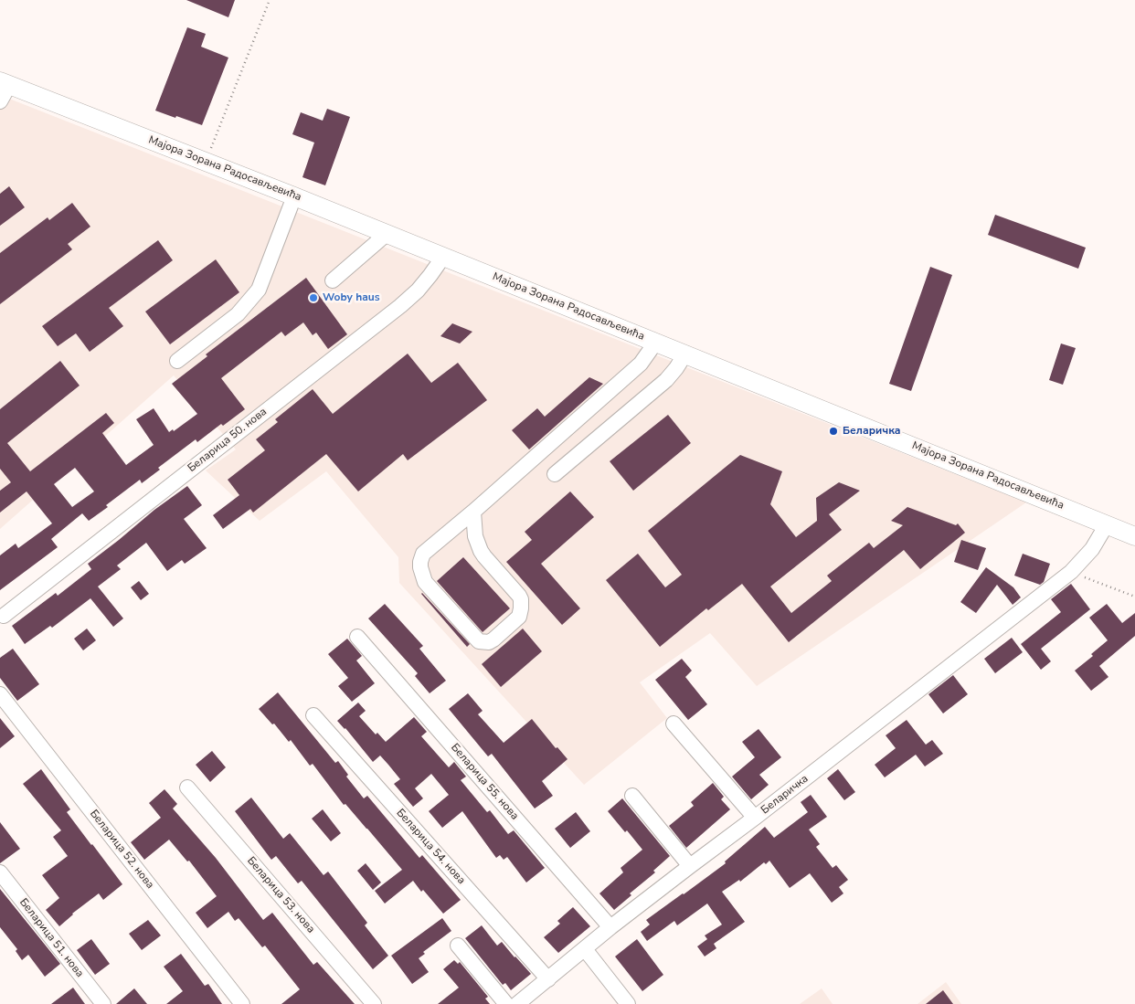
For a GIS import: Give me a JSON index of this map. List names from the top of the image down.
{
  "streets": {
    "main road": ["Мајора Зорана Радосављевића"],
    "street": [
      "Беларица 50. нова",
      "Беларица 55. нова",
      "Беларичка",
      "Беларица 54. нова",
      "Беларица 52. нова",
      "Беларица 53. нова",
      "Беларица 51. нова"
    ]
  },
  "crossings": [
    ["Мајора Зорана Радосављевића", "Беларица 50. нова"],
    ["Мајора Зорана Радосављевића", "Беларичка"],
    ["Беларица 55. нова", "Беларичка"],
    ["Беларичка", "Беларица 54. нова"]
  ],
  "places": ["Woby haus", "Беларичка"]
}
